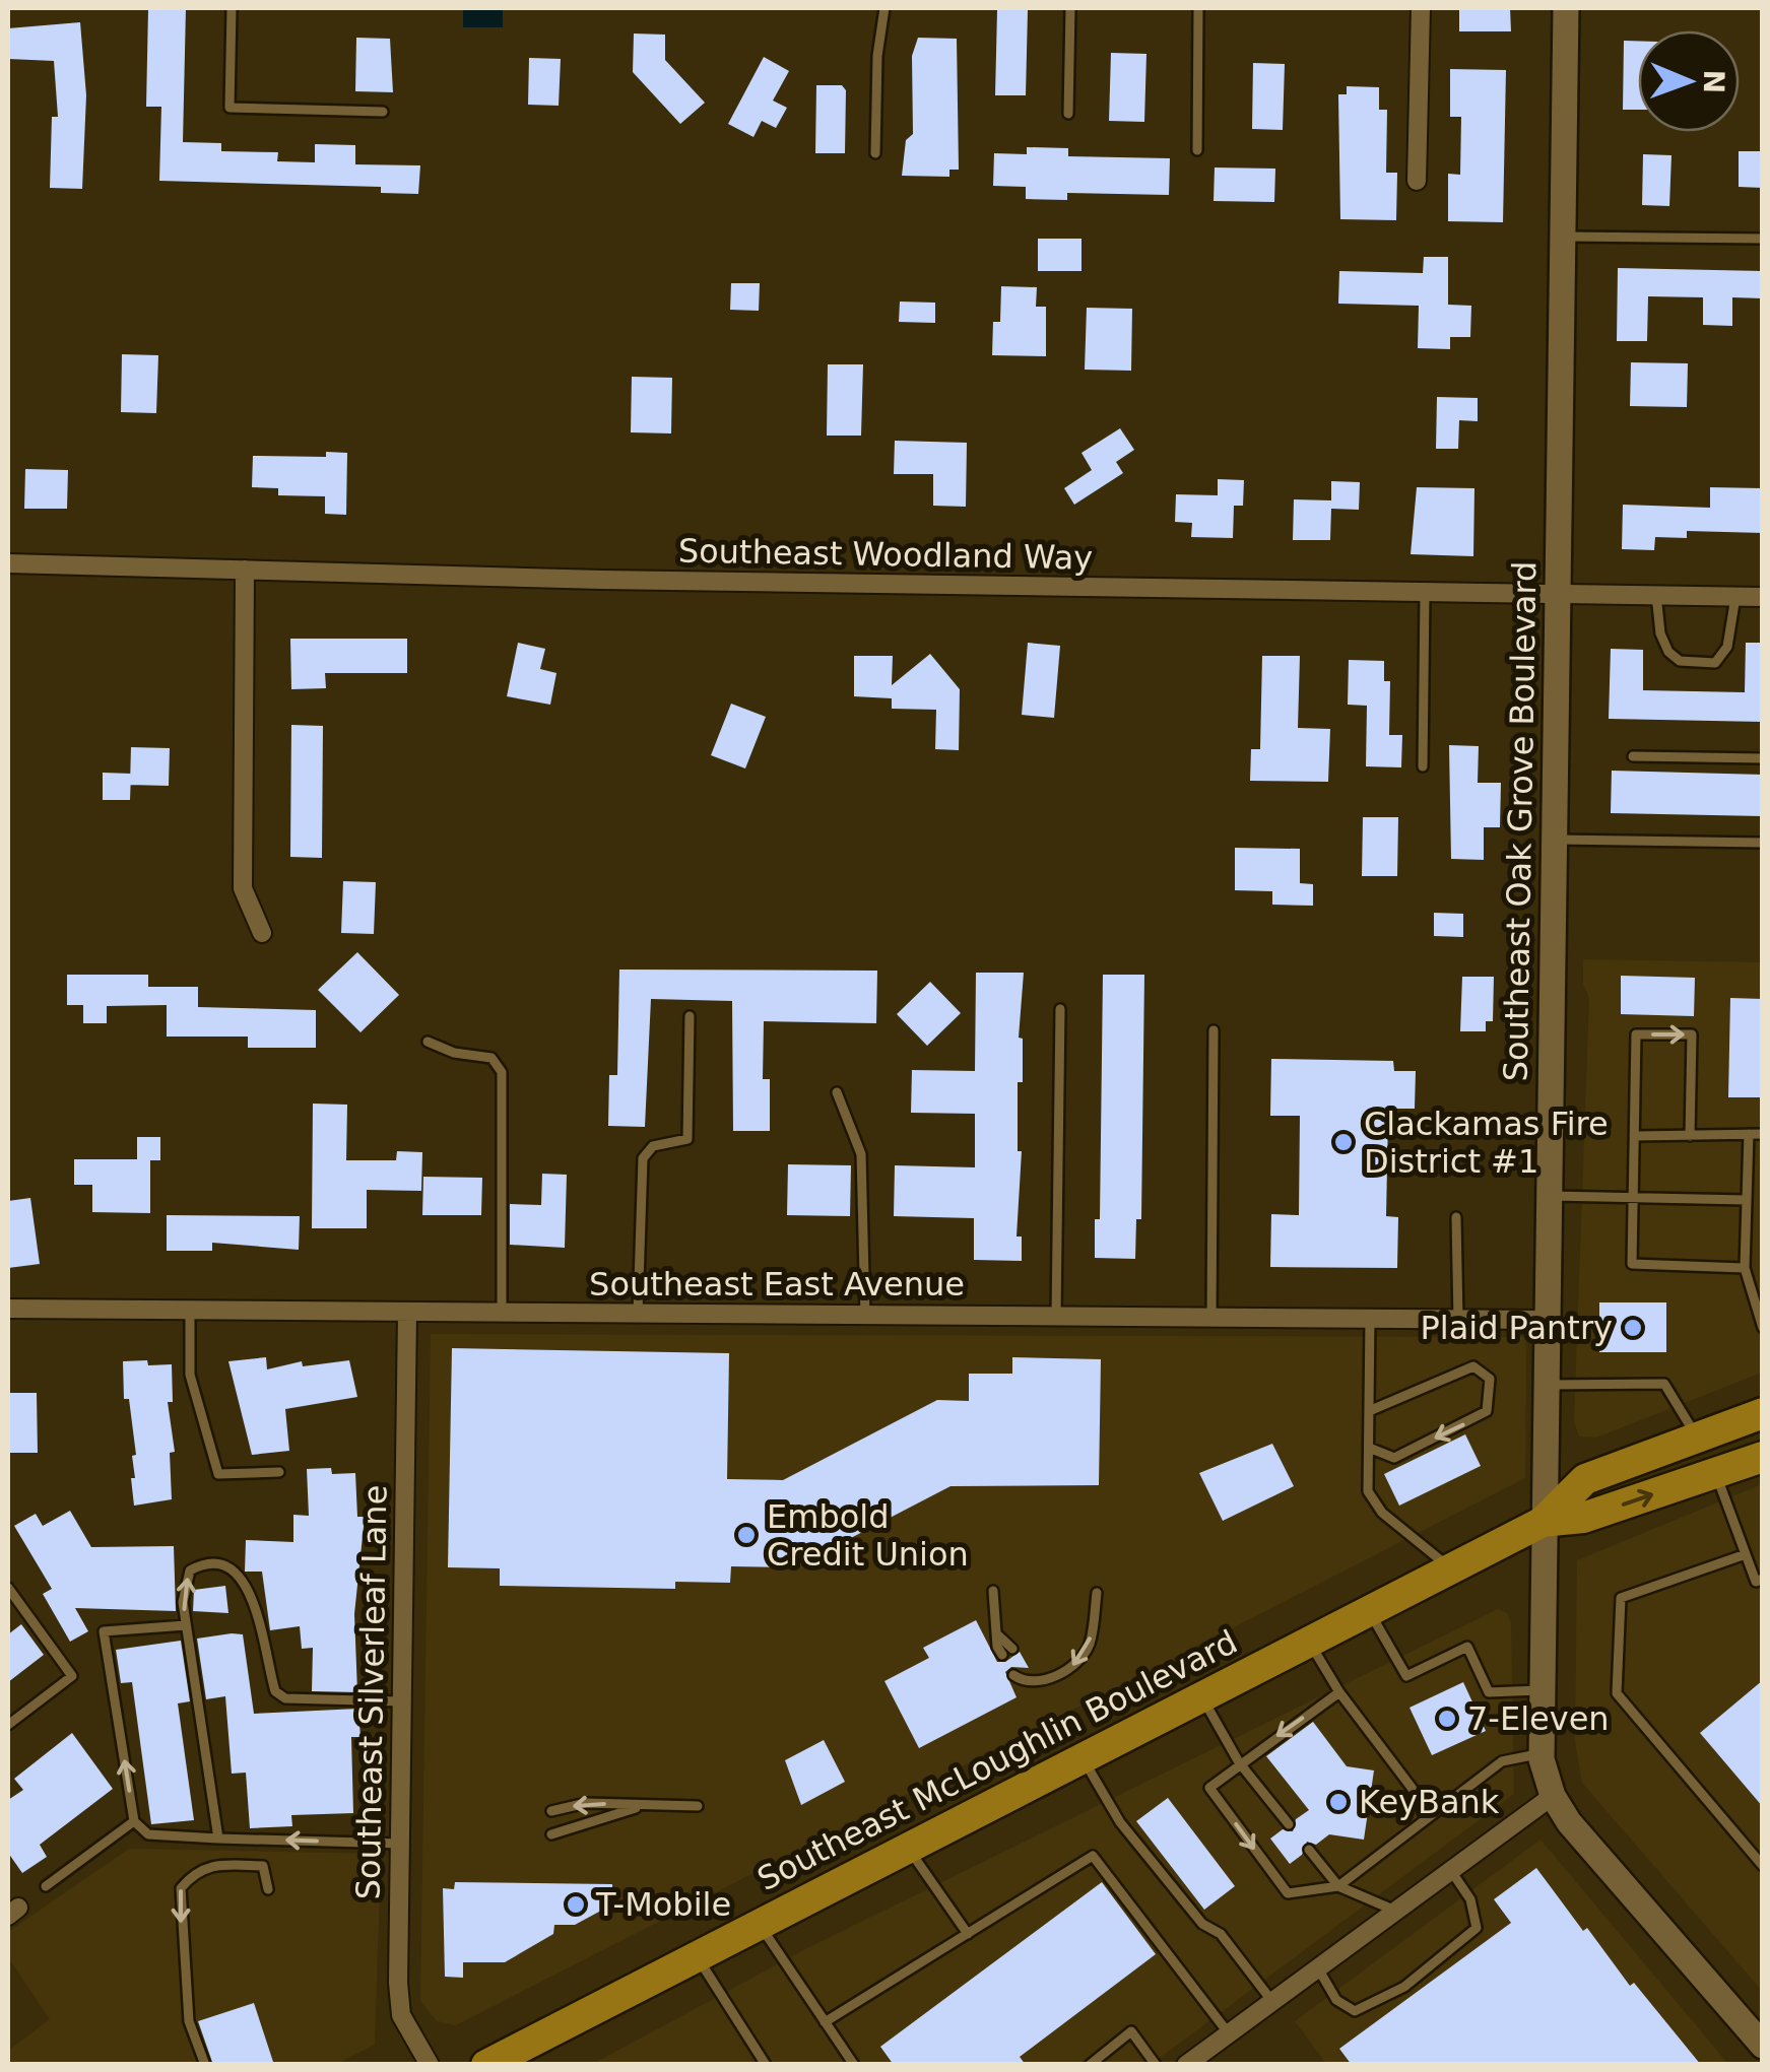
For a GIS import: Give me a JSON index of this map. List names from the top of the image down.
{
  "streets": {
    "main road": ["Southeast McLoughlin Boulevard"],
    "street": [
      "Southeast Woodland Way",
      "Southeast Oak Grove Boulevard",
      "Southeast East Avenue",
      "Southeast Silverleaf Lane"
    ]
  },
  "crossings": [
    ["Southeast Woodland Way", "Southeast Oak Grove Boulevard"],
    ["Southeast Oak Grove Boulevard", "Southeast East Avenue"],
    ["Southeast Oak Grove Boulevard", "Southeast McLoughlin Boulevard"],
    ["Southeast East Avenue", "Southeast Silverleaf Lane"]
  ],
  "places": [
    "Clackamas Fire District #1",
    "Plaid Pantry",
    "Embold Credit Union",
    "7-Eleven",
    "KeyBank",
    "T-Mobile"
  ],
  "north": "right"
}
